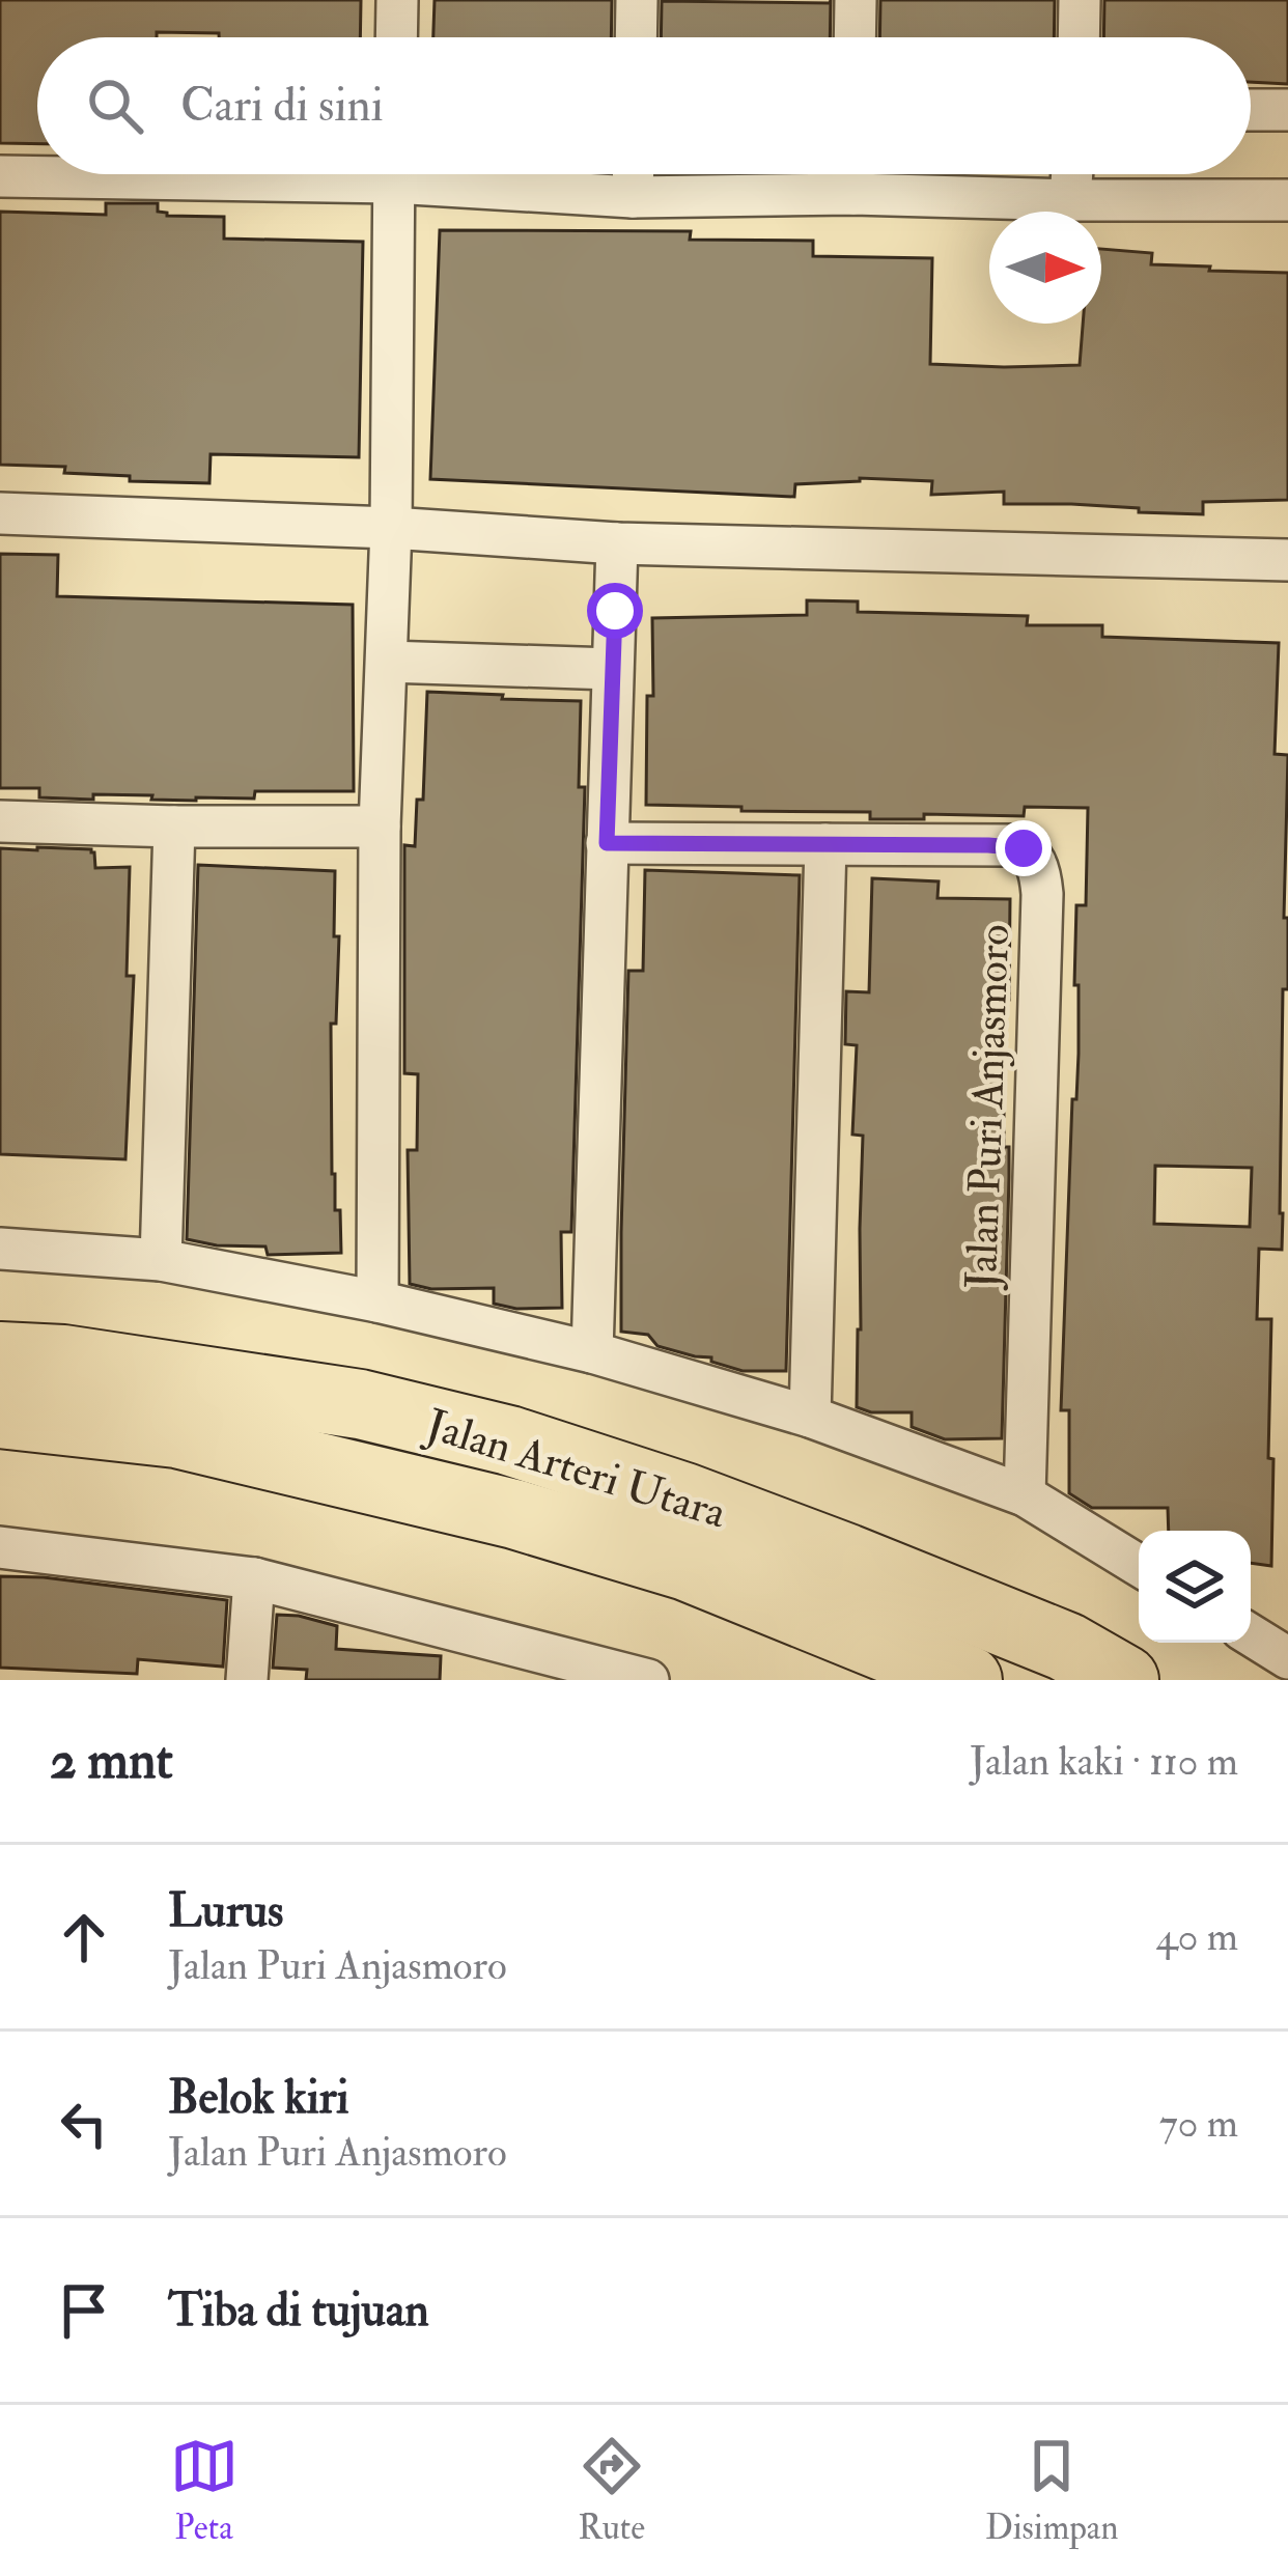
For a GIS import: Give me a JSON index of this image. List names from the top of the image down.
{
  "streets": {
    "highway": ["Jalan Arteri Utara"],
    "street": ["Jalan Puri Anjasmoro"]
  },
  "north": "right",
  "page": {
    "search": "Cari di sini",
    "heading": ["2 mnt", "Jalan kaki · 110 m"],
    "list": [
      ["Lurus", "Jalan Puri Anjasmoro", "40 m"],
      ["Belok kiri", "Jalan Puri Anjasmoro", "70 m"],
      "Tiba di tujuan"
    ],
    "nav": ["Peta", "Rute", "Disimpan"]
  }
}
